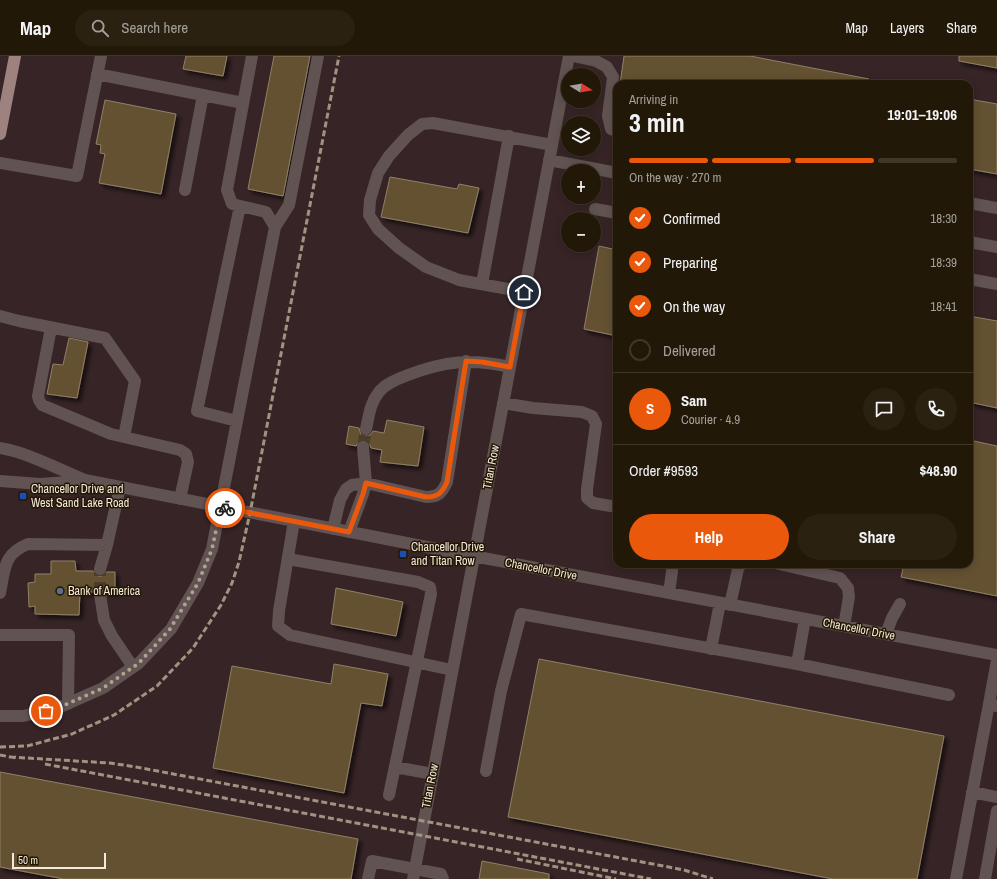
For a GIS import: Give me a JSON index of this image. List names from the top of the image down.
{
  "streets": {
    "street": ["Titan Row", "Chancellor Drive"]
  },
  "crossings": [
    ["Titan Row", "Chancellor Drive"]
  ],
  "places": {
    "transit": ["Chancellor Drive and West Sand Lake Road", "Chancellor Drive and Titan Row"],
    "other": ["Bank of America"]
  },
  "scale_bar": "50 m",
  "north": "right",
  "page": {
    "header": "Map",
    "search": "Search here",
    "nav": ["Map", "Layers", "Share"],
    "map_buttons": ["+", "−"],
    "heading": ["3 min", "Arriving in", "19:01–19:06"],
    "panel": [
      "Sam",
      "Courier · 4.9",
      "Order #9593",
      "$48.90"
    ],
    "bar": "On the way · 270 m",
    "list": [
      ["Confirmed", "18:30"],
      ["Preparing", "18:39"],
      ["On the way", "18:41"],
      "Delivered"
    ],
    "round": "S",
    "buttons": ["Help", "Share"],
    "scale": "50 m"
  }
}
